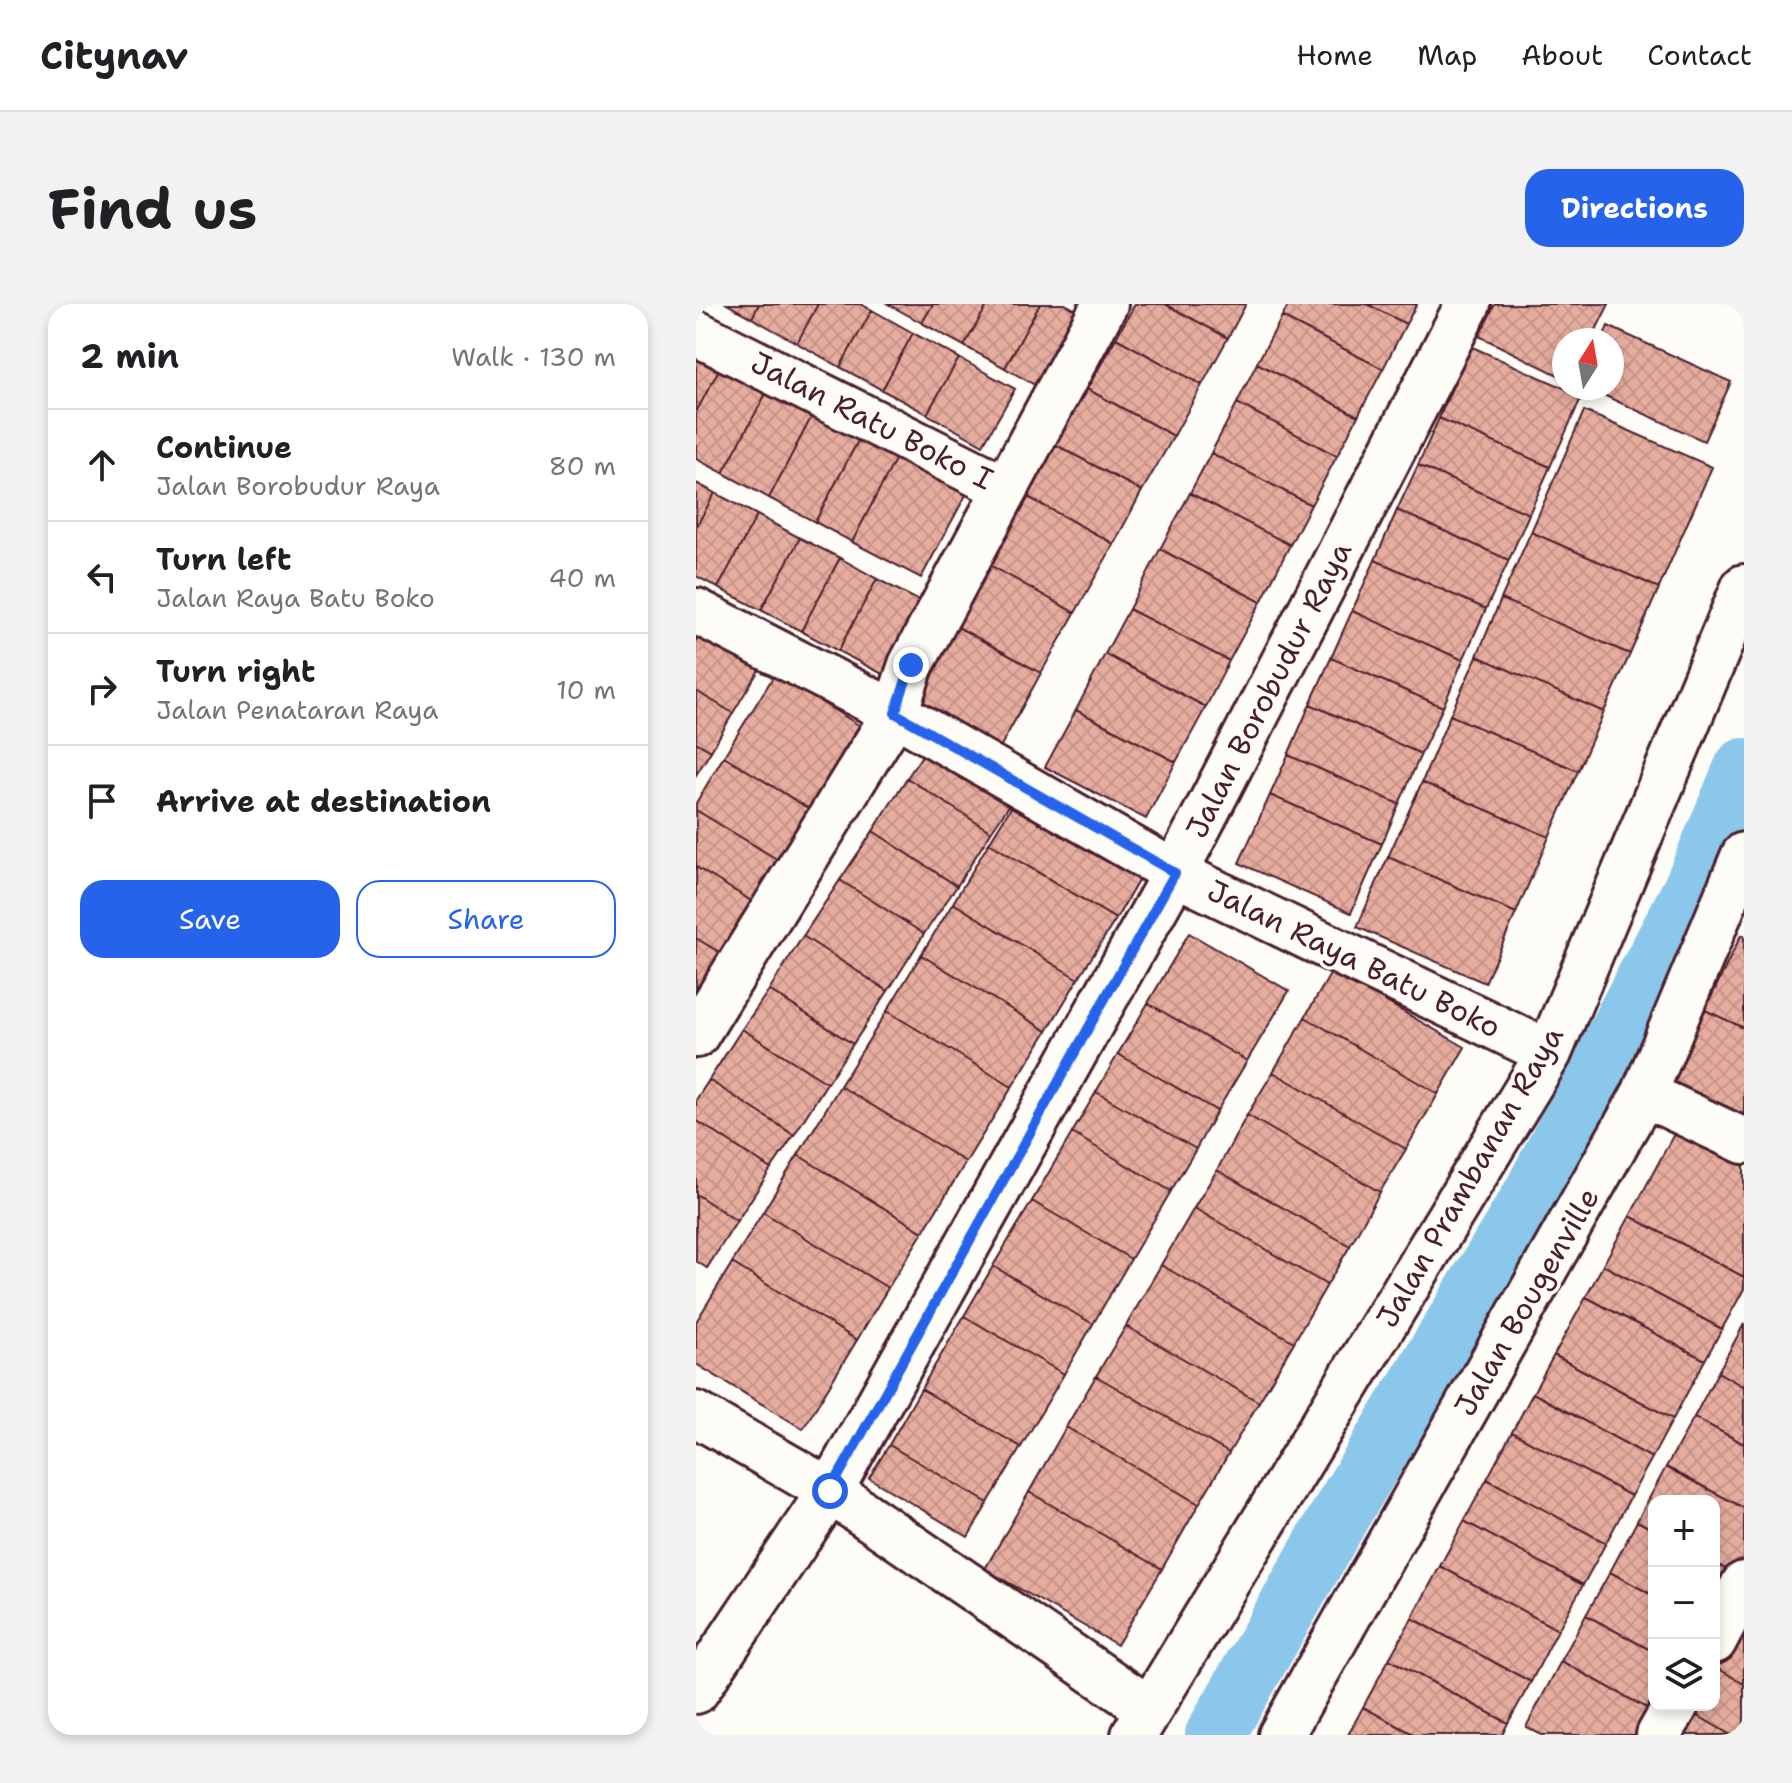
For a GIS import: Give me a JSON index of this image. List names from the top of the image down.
{
  "streets": {
    "street": [
      "Jalan Ratu Boko I",
      "Jalan Borobudur Raya",
      "Jalan Raya Batu Boko",
      "Jalan Prambanan Raya",
      "Jalan Bougenville"
    ]
  },
  "crossings": [
    ["Jalan Borobudur Raya", "Jalan Raya Batu Boko"],
    ["Jalan Raya Batu Boko", "Jalan Prambanan Raya"]
  ],
  "north": "top",
  "page": {
    "header": "Citynav",
    "nav": [
      "Home",
      "Map",
      "About",
      "Contact"
    ],
    "buttons": [
      "Directions",
      ["Save", "Share"]
    ],
    "title": "Find us",
    "heading": ["2 min", "Walk · 130 m"],
    "list": [
      ["Continue", "Jalan Borobudur Raya", "80 m"],
      ["Turn left", "Jalan Raya Batu Boko", "40 m"],
      ["Turn right", "Jalan Penataran Raya", "10 m"],
      "Arrive at destination"
    ],
    "map_buttons": ["+", "−"]
  }
}
